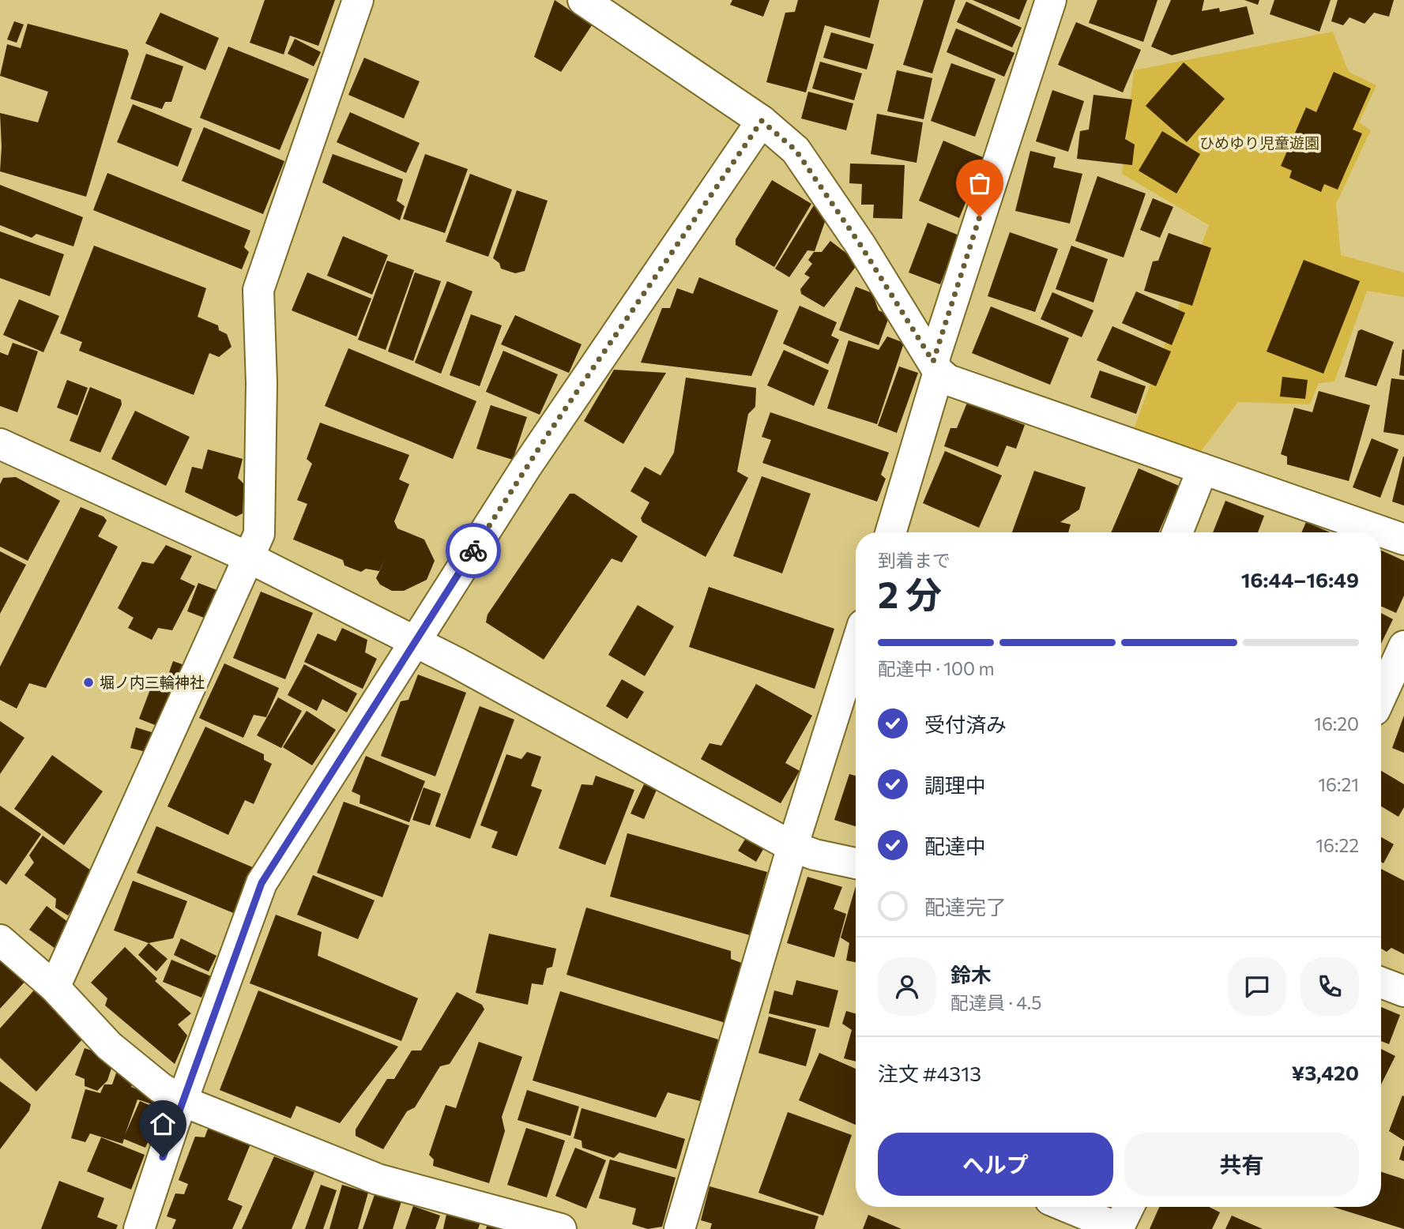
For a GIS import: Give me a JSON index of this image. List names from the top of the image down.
{
  "parks": ["ひめゆり児童遊園"],
  "places": ["堀ノ内三輪神社"],
  "page": {
    "heading": ["2 分", "到着まで", "16:44–16:49"],
    "panel": [
      "鈴木",
      "配達員 · 4.5",
      "注文 #4313",
      "¥3,420"
    ],
    "bar": "配達中 · 100 m",
    "list": [
      ["受付済み", "16:20"],
      ["調理中", "16:21"],
      ["配達中", "16:22"],
      "配達完了"
    ],
    "buttons": ["ヘルプ", "共有"]
  }
}
